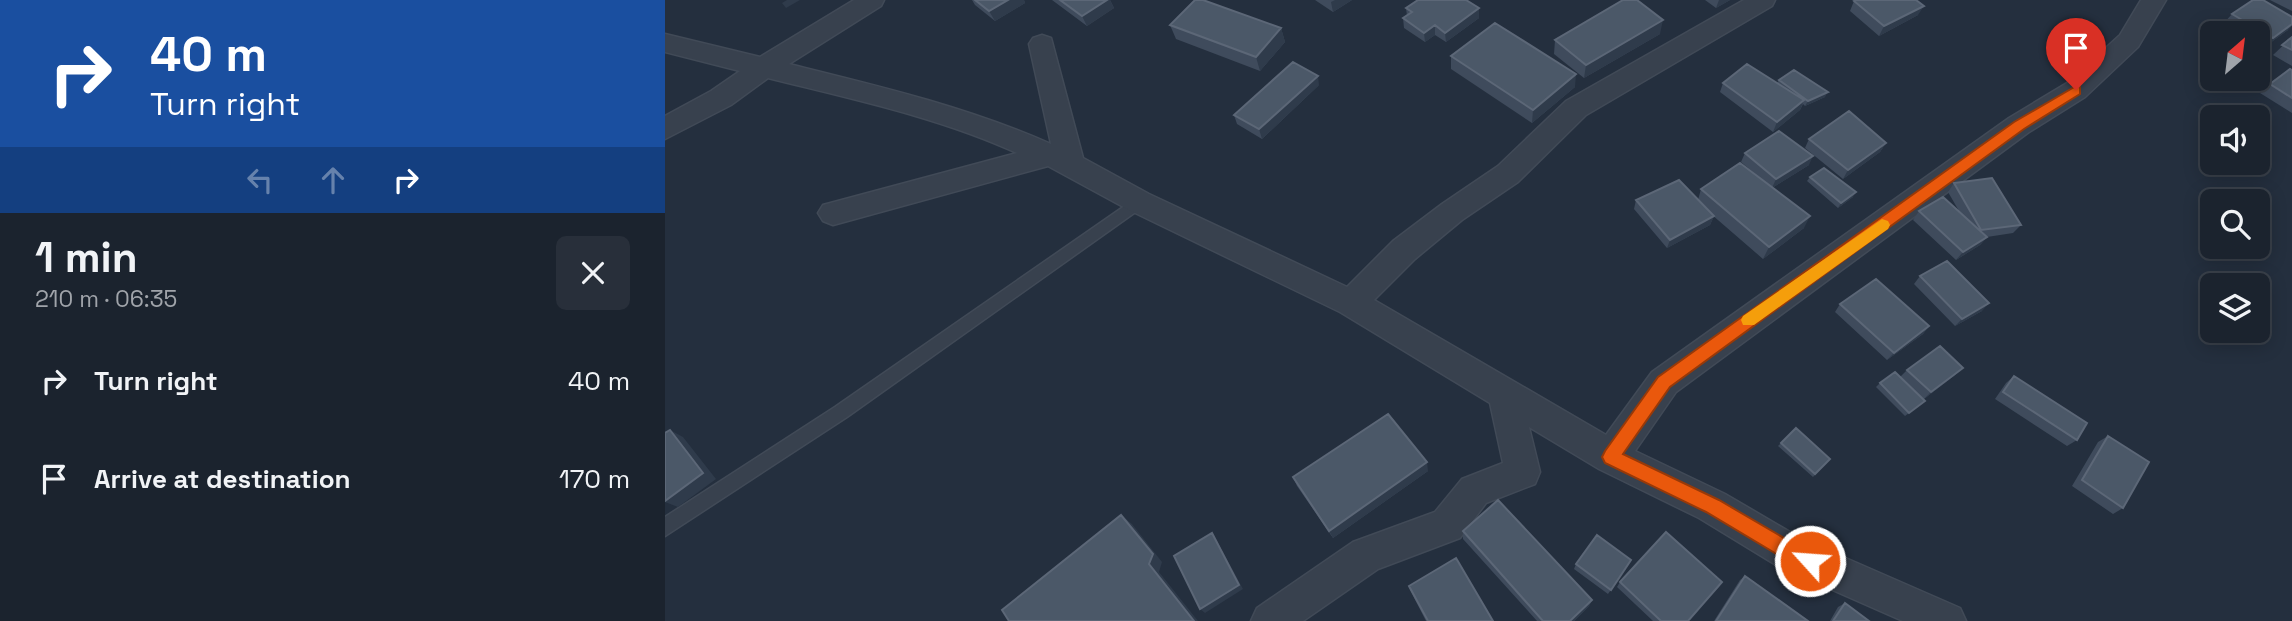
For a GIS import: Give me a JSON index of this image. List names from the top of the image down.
{
  "north": "top right",
  "page": {
    "turn": ["40 m", "Turn right"],
    "heading": ["1 min", "210 m · 06:35"],
    "list": [
      {
        "name": "Turn right",
        "value": "40 m"
      },
      {
        "name": "Arrive at destination",
        "value": "170 m"
      }
    ]
  }
}
